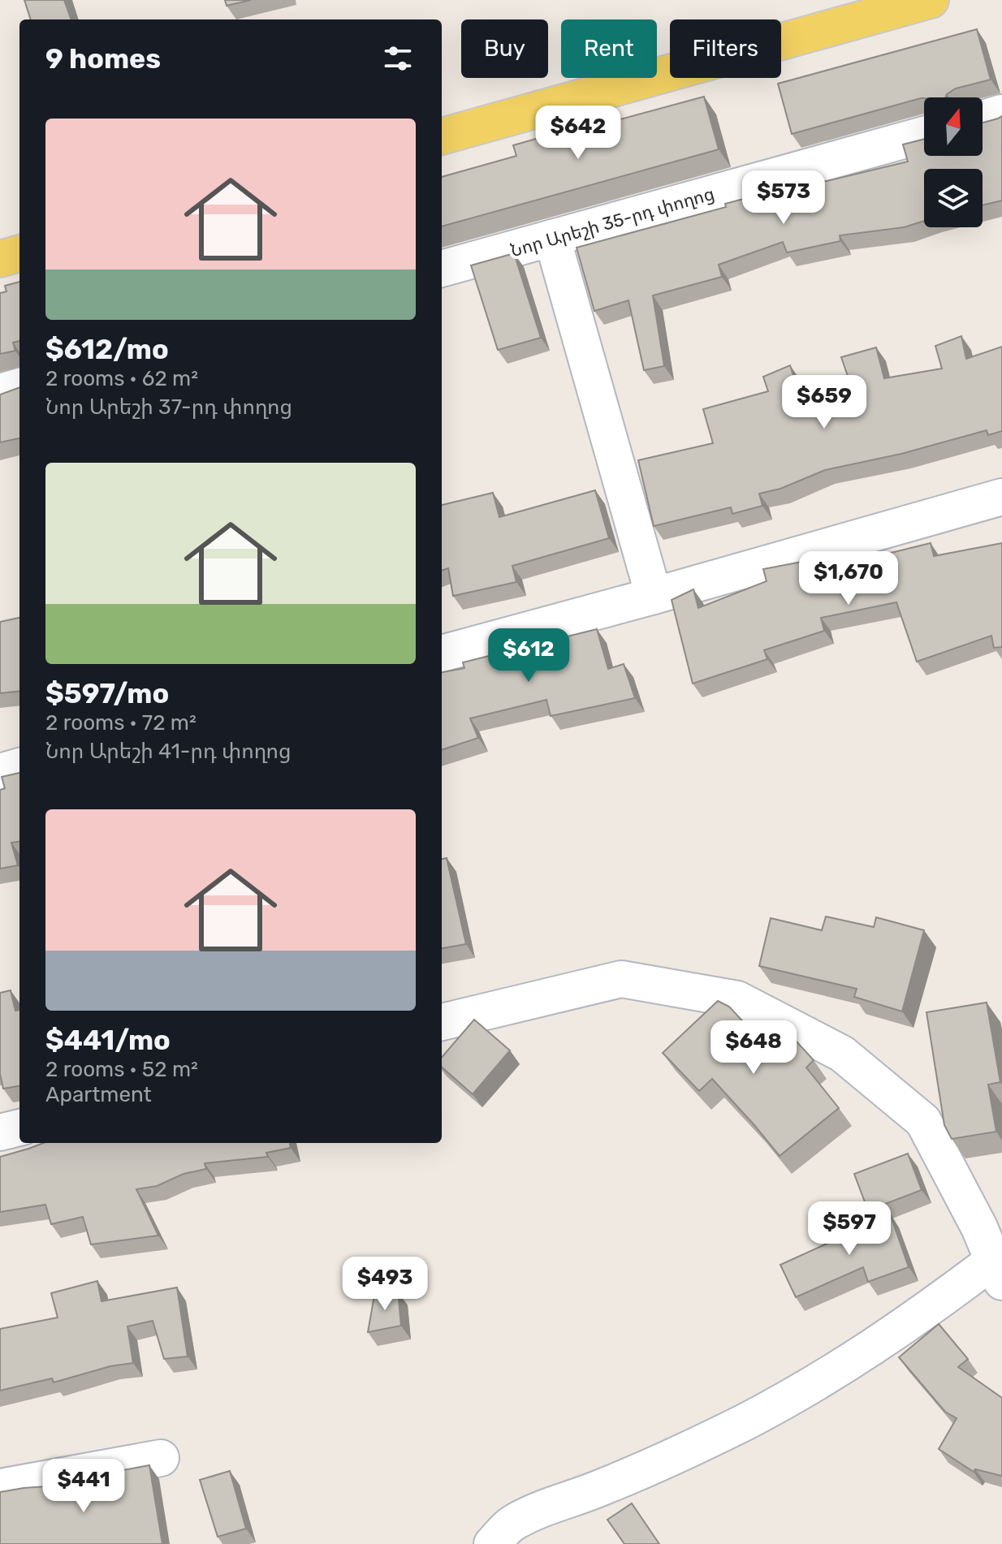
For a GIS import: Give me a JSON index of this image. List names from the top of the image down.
{
  "streets": {
    "street": ["Նոր Արեշի 35-րդ փողոց"]
  },
  "north": "top",
  "page": {
    "chip": ["Buy", "Rent", "Filters"],
    "heading": "9 homes",
    "list": [
      {
        "name": "$612/mo",
        "note": "2 rooms · 62 m² · Նոր Արեշի 37-րդ փողոց"
      },
      {
        "name": "$597/mo",
        "note": "2 rooms · 72 m² · Նոր Արեշի 41-րդ փողոց"
      },
      {
        "name": "$441/mo",
        "note": "2 rooms · 52 m² · Apartment"
      }
    ],
    "price": [
      "$642",
      "$573",
      "$659",
      "$1,670",
      "$612",
      "$648",
      "$597",
      "$493",
      "$441"
    ]
  }
}
